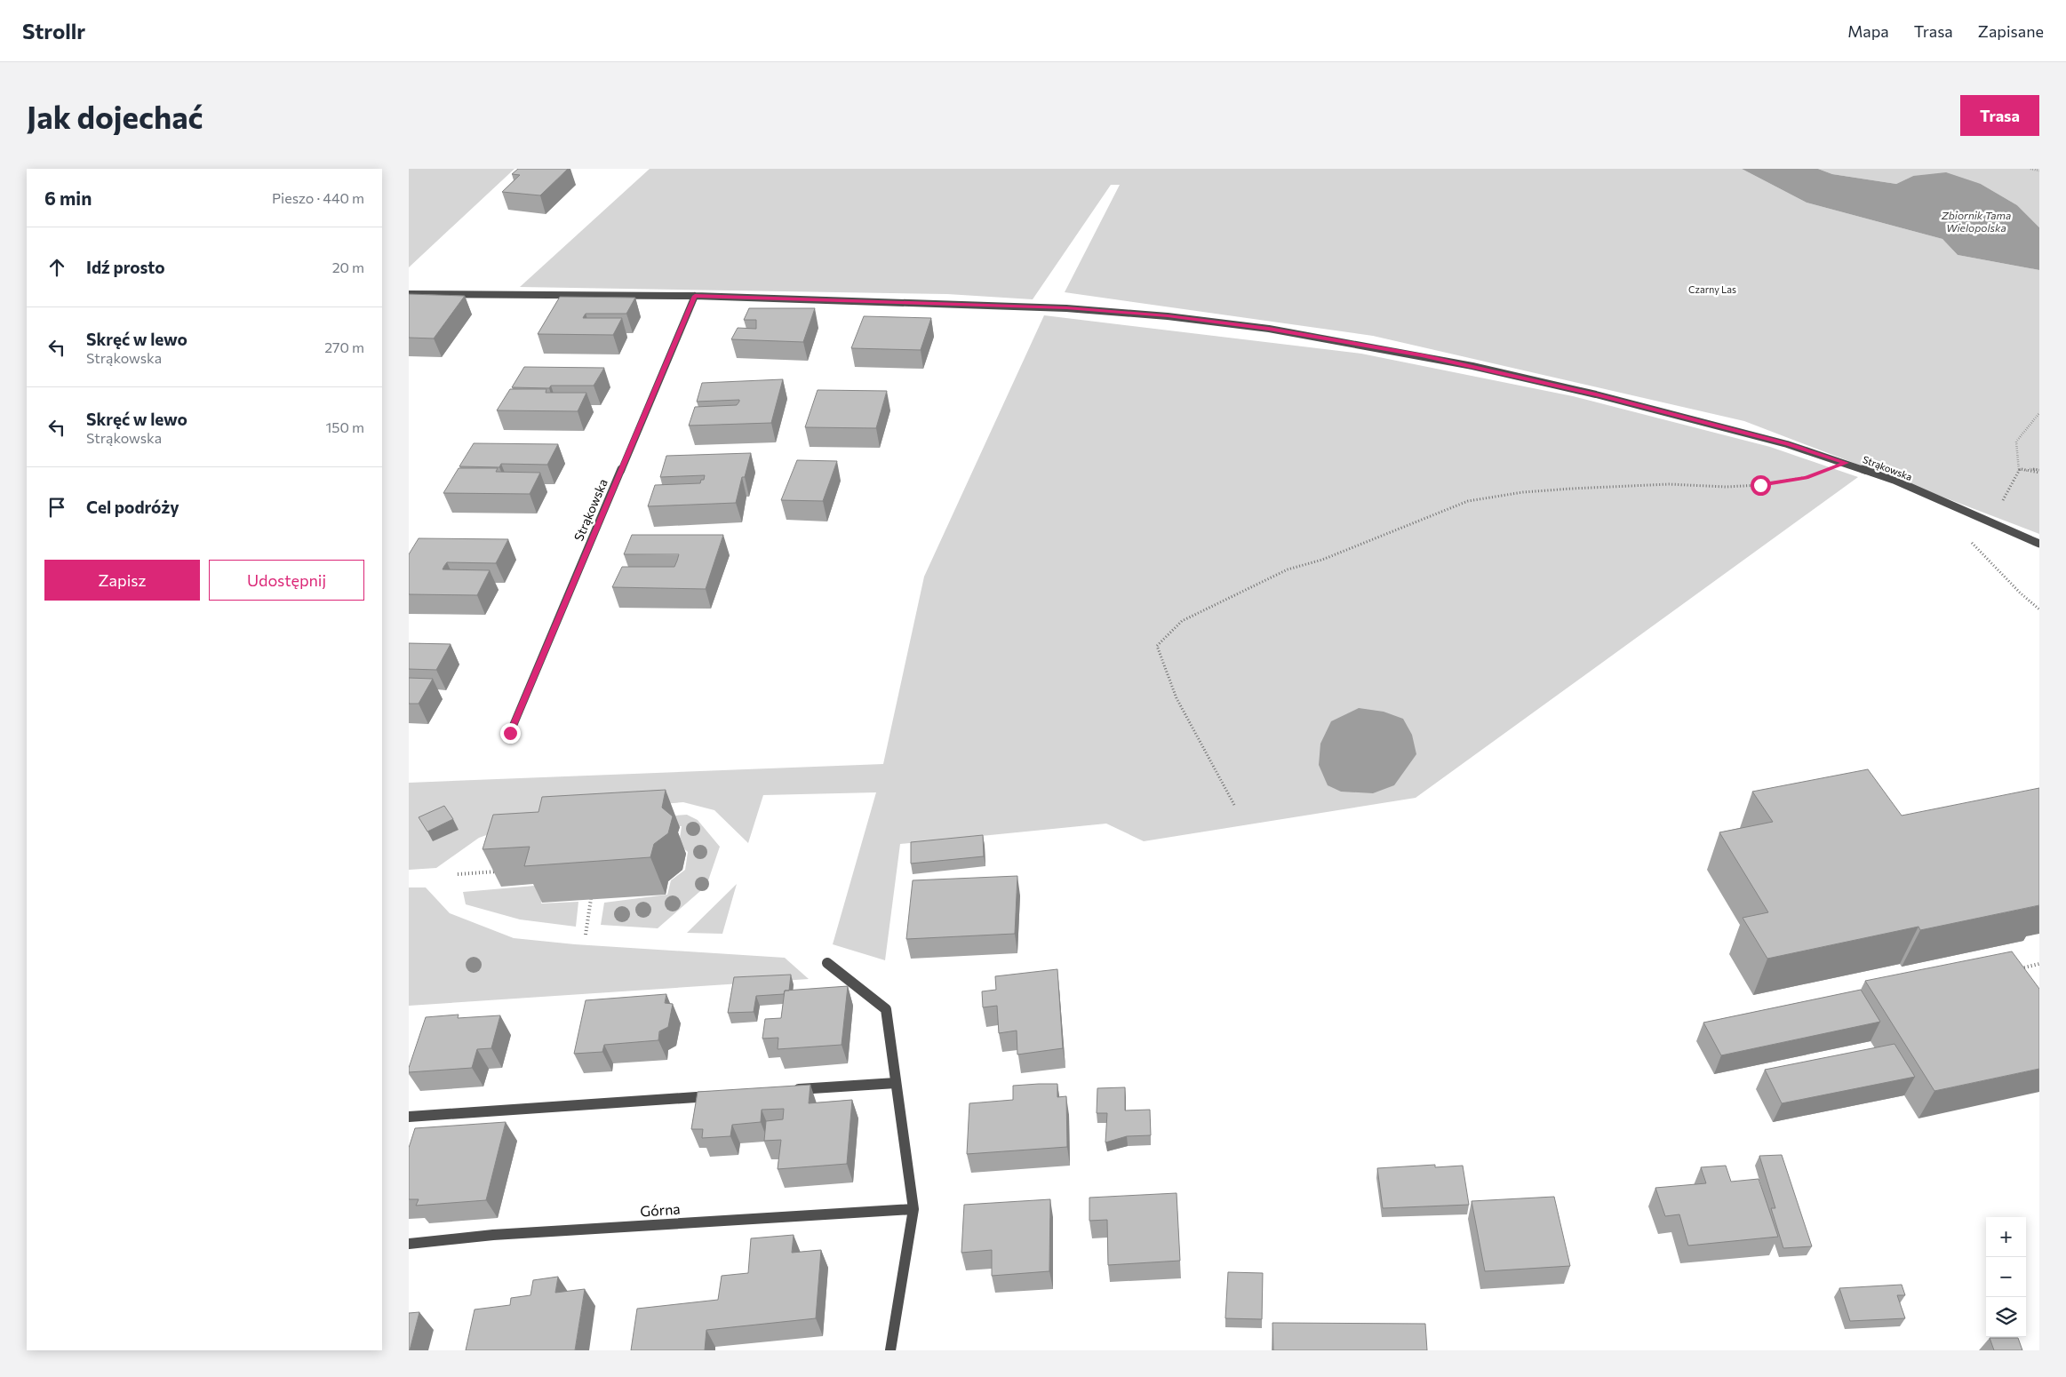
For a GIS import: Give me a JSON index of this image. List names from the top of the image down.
{
  "streets": {
    "street": ["Strąkowska", "Górna"]
  },
  "water": ["Zbiornik Tama Wielopolska"],
  "parks": ["Czarny Las"],
  "page": {
    "header": "Strollr",
    "nav": ["Mapa", "Trasa", "Zapisane"],
    "buttons": [
      "Trasa",
      ["Zapisz", "Udostępnij"]
    ],
    "title": "Jak dojechać",
    "heading": ["6 min", "Pieszo · 440 m"],
    "list": [
      ["Idź prosto", "20 m"],
      ["Skręć w lewo", "Strąkowska", "270 m"],
      ["Skręć w lewo", "Strąkowska", "150 m"],
      "Cel podróży"
    ],
    "map_buttons": ["+", "−"]
  }
}
